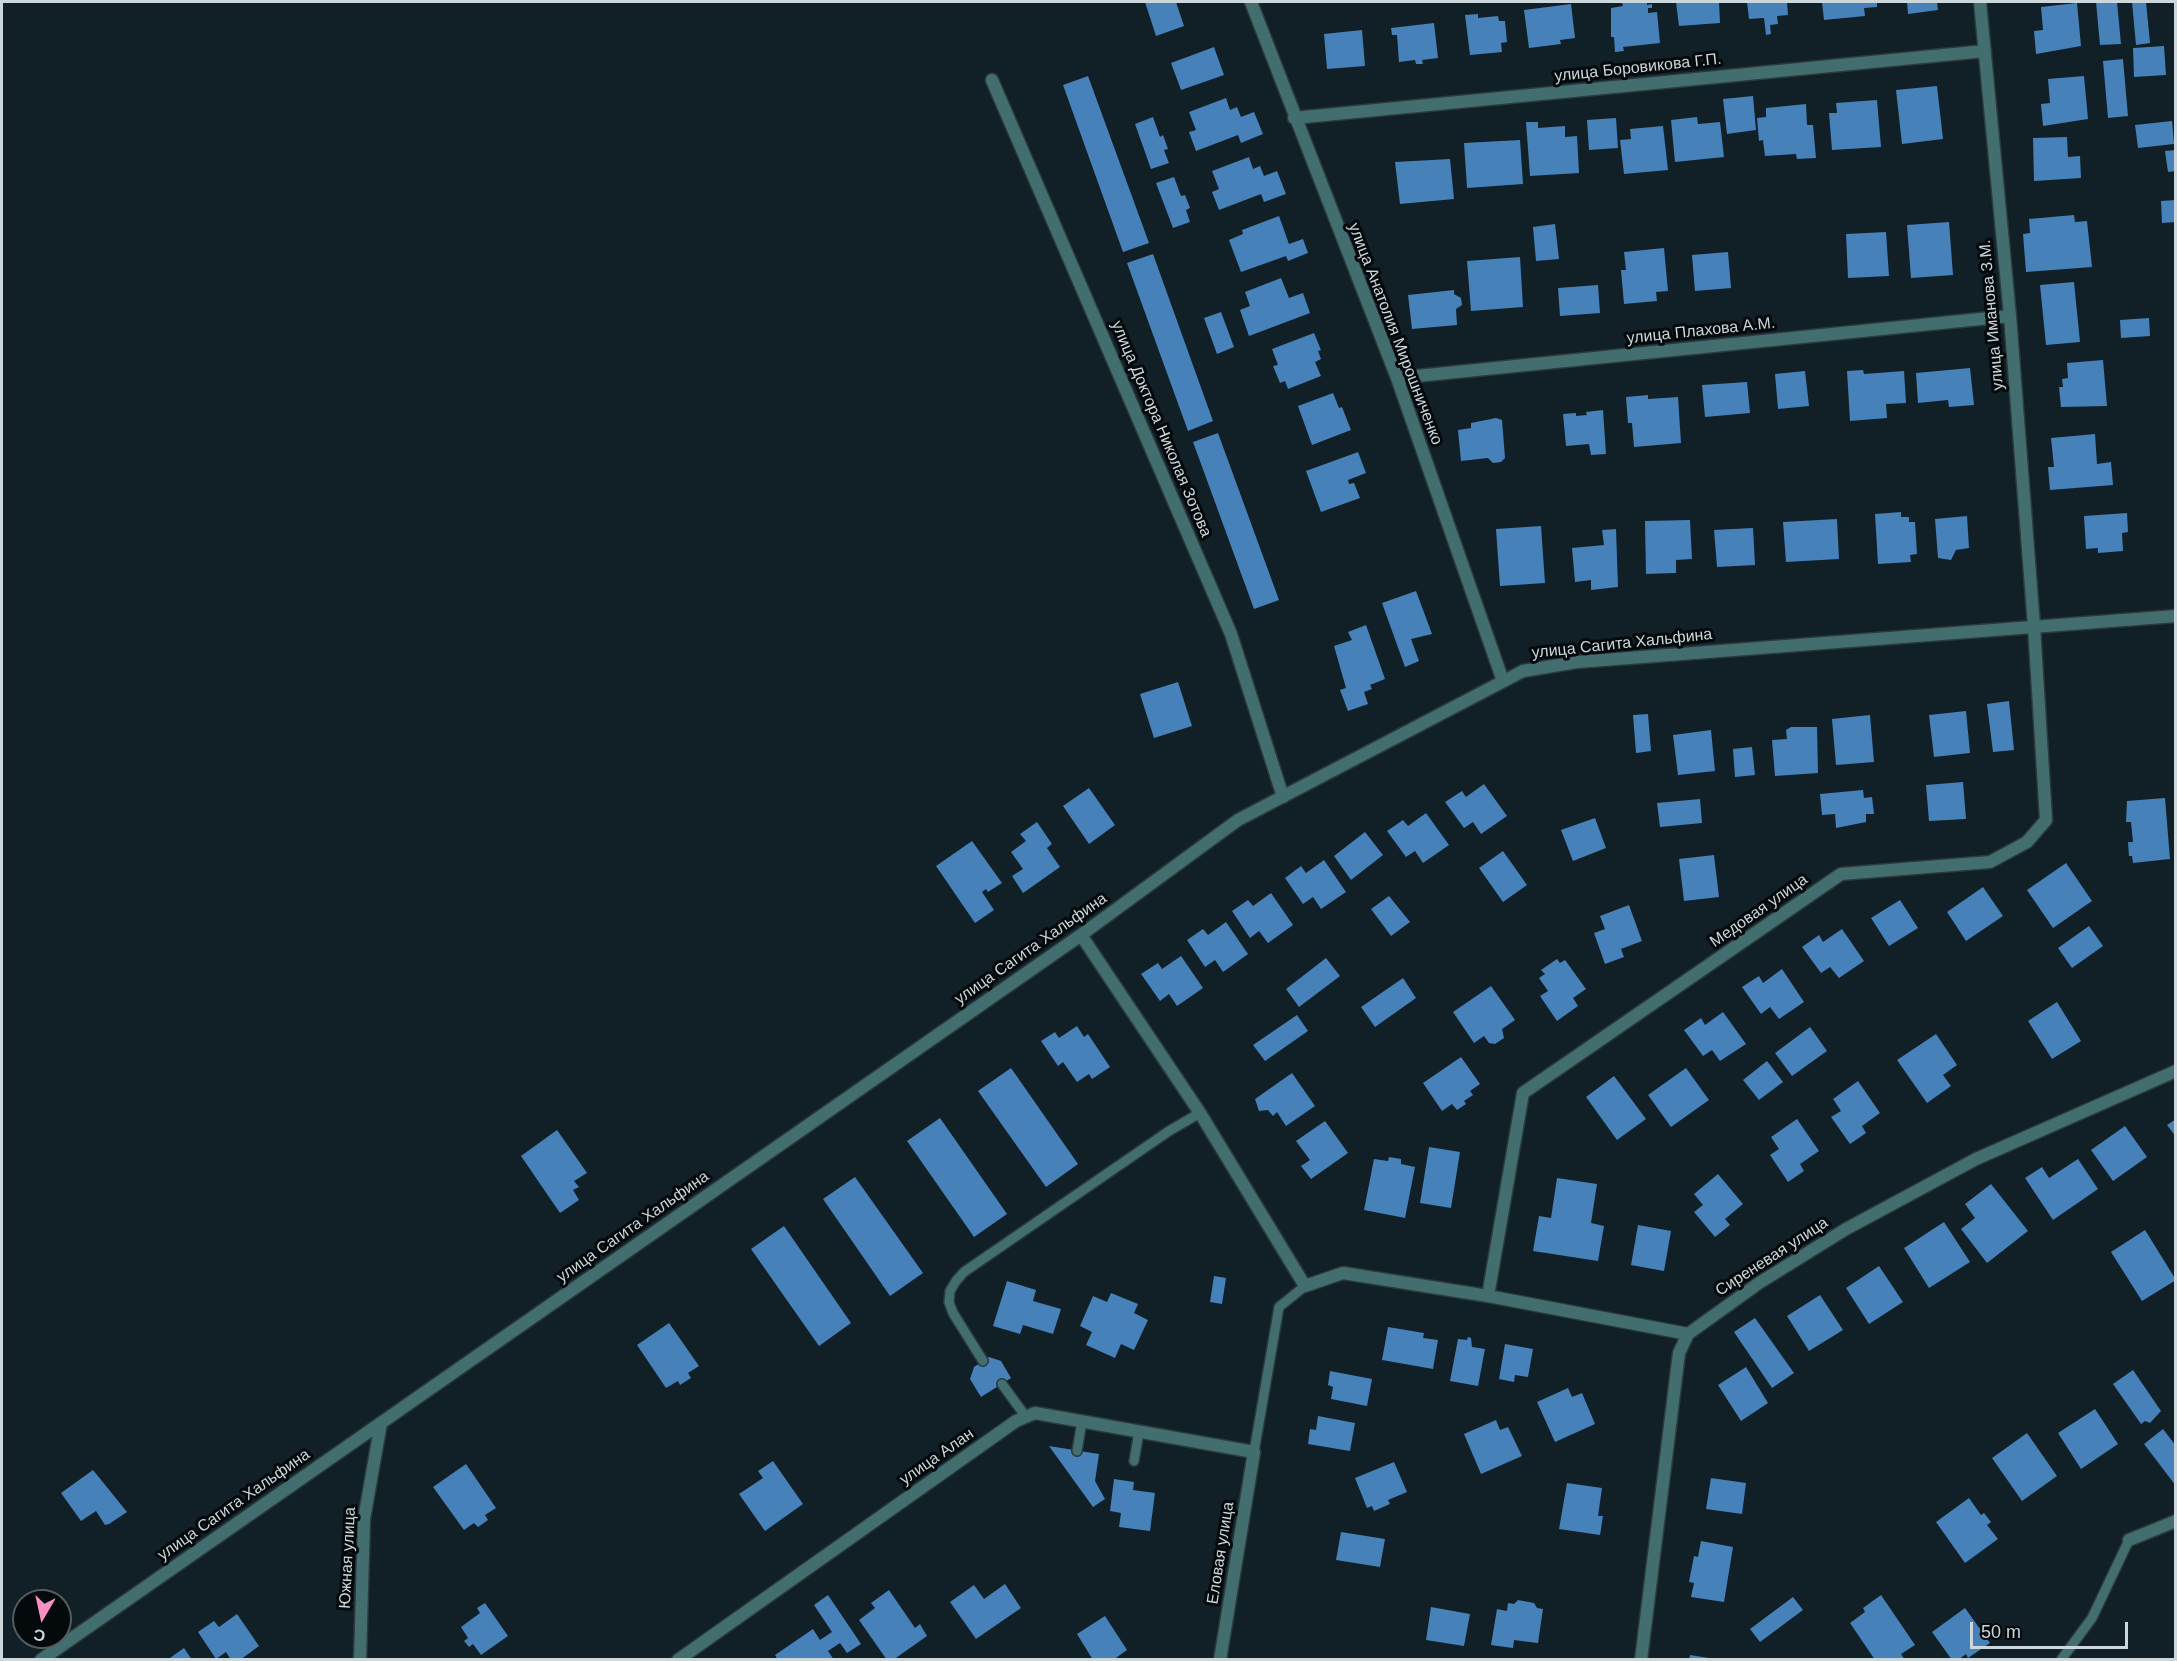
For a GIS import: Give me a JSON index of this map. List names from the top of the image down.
{
  "streets": {
    "street": [
      "улица Боровикова Г.П.",
      "улица Иманова З.М.",
      "улица Плахова А.М.",
      "улица Анатолия Мирошниченко",
      "улица Доктора Николая Зотова",
      "улица Сагита Хальфина",
      "Медовая улица",
      "Сиреневая улица",
      "улица Алан",
      "Еловая улица",
      "Южная улица"
    ]
  },
  "crossings": [
    ["улица Боровикова Г.П.", "улица Иманова З.М."],
    ["улица Боровикова Г.П.", "улица Анатолия Мирошниченко"],
    ["улица Иманова З.М.", "улица Плахова А.М."],
    ["улица Иманова З.М.", "улица Сагита Хальфина"],
    ["улица Иманова З.М.", "Медовая улица"],
    ["улица Плахова А.М.", "улица Анатолия Мирошниченко"],
    ["улица Анатолия Мирошниченко", "улица Сагита Хальфина"],
    ["улица Доктора Николая Зотова", "улица Сагита Хальфина"],
    ["улица Сагита Хальфина", "Медовая улица"],
    ["улица Сагита Хальфина", "Южная улица"],
    ["улица Алан", "Еловая улица"]
  ],
  "scale_bar": "50 m",
  "north": "bottom"
}
